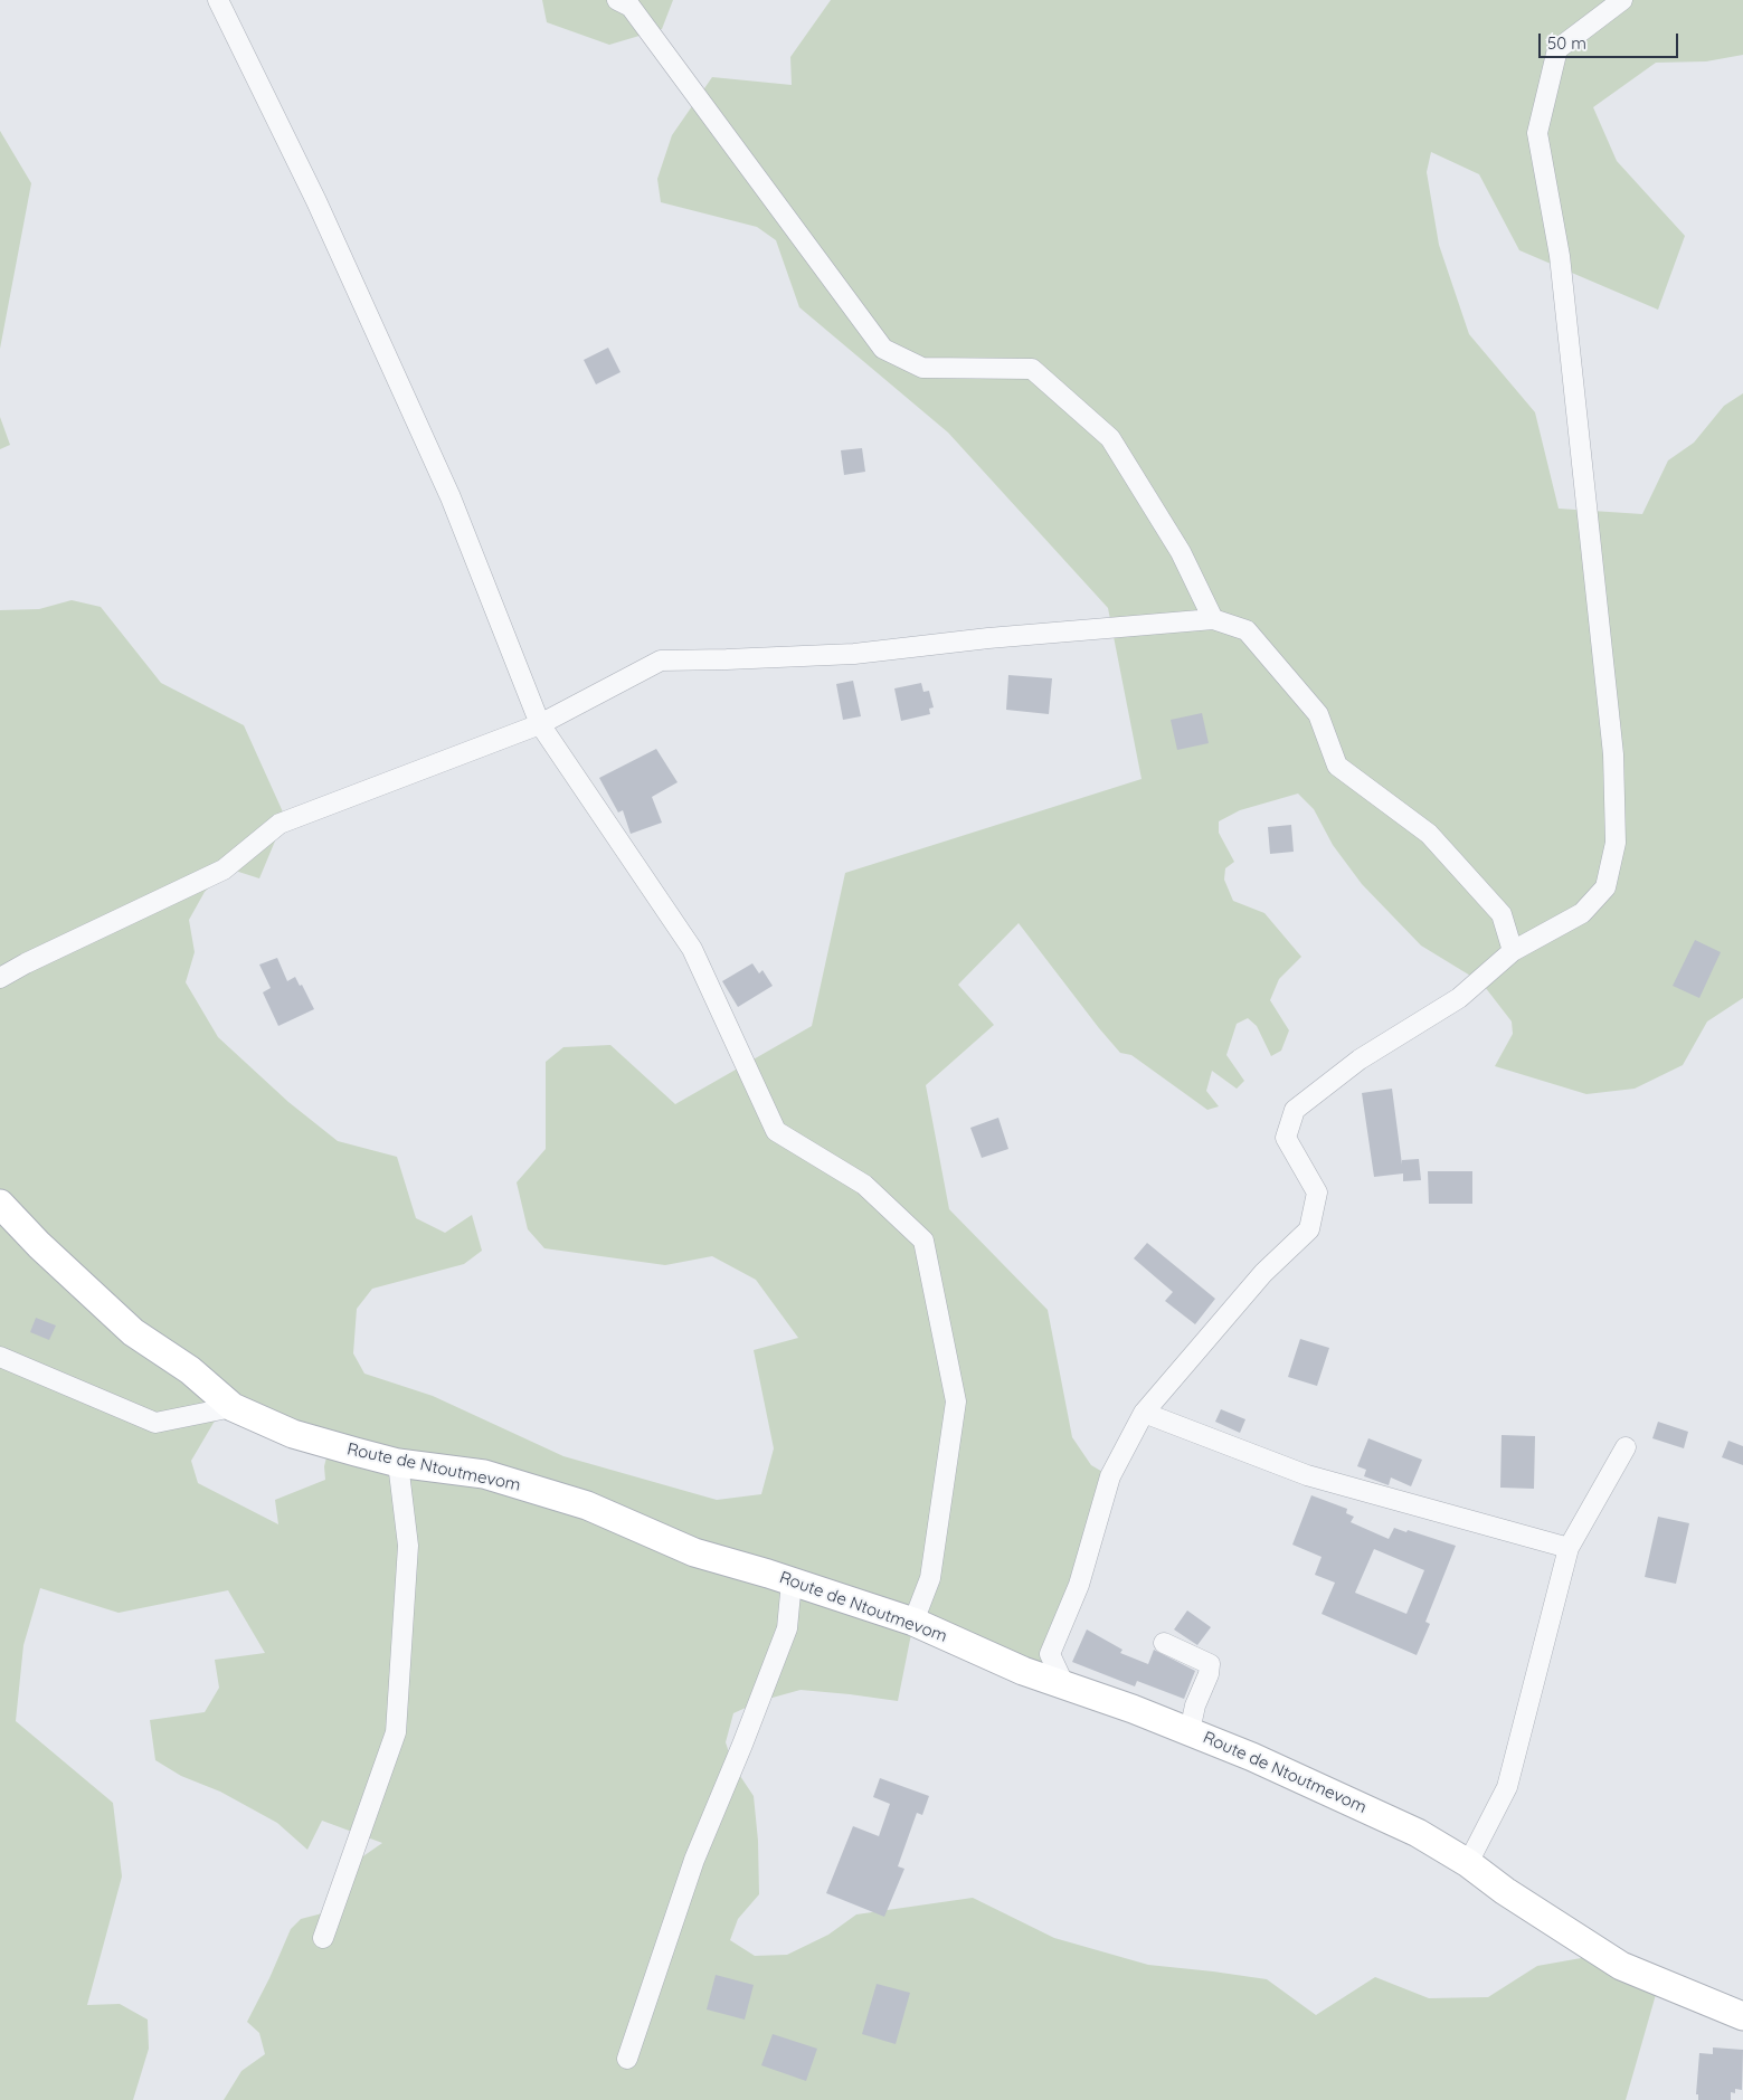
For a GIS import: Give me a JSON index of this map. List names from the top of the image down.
{
  "streets": {
    "street": ["Route de Ntoutmevom"]
  },
  "scale_bar": "50 m"
}
